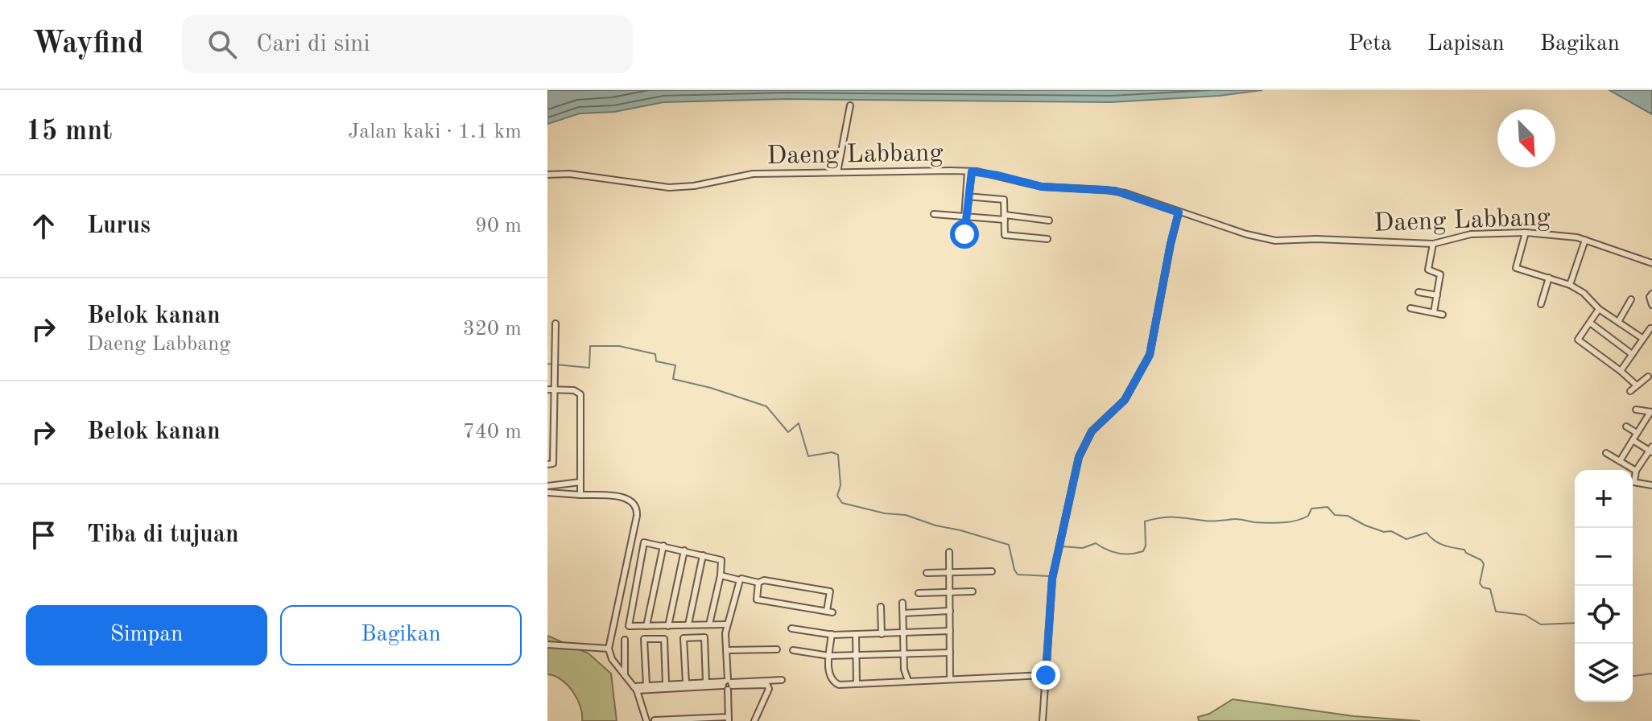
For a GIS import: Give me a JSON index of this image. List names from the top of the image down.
{
  "streets": {
    "street": ["Daeng Labbang"]
  },
  "north": "bottom right",
  "page": {
    "header": "Wayfind",
    "search": "Cari di sini",
    "nav": ["Peta", "Lapisan", "Bagikan"],
    "heading": ["15 mnt", "Jalan kaki · 1.1 km"],
    "list": [
      ["Lurus", "90 m"],
      ["Belok kanan", "Daeng Labbang", "320 m"],
      ["Belok kanan", "740 m"],
      "Tiba di tujuan"
    ],
    "map_buttons": ["+", "−"],
    "buttons": ["Simpan", "Bagikan"]
  }
}
